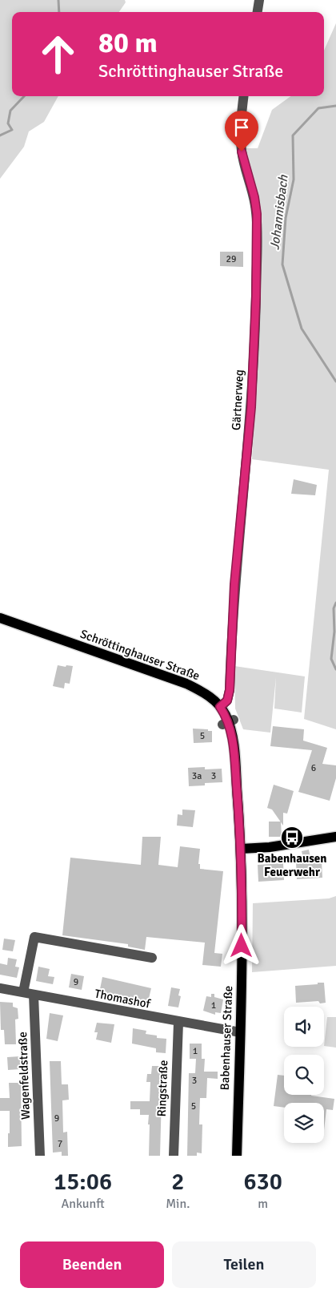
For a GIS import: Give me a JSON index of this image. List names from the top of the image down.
{
  "streets": {
    "main road": ["Schröttinghauser Straße", "Babenhauser Straße"],
    "street": [
      "Gärtnerweg",
      "Thomashof",
      "Wagenfeldstraße",
      "Ringstraße"
    ]
  },
  "crossings": [
    ["Gärtnerweg", "Schröttinghauser Straße"],
    ["Schröttinghauser Straße", "Babenhauser Straße"],
    ["Thomashof", "Babenhauser Straße"],
    ["Thomashof", "Wagenfeldstraße"],
    ["Thomashof", "Ringstraße"]
  ],
  "water": ["Johannisbach"],
  "places": {
    "bus stop": ["Babenhausen Feuerwehr"]
  },
  "house_numbers": [
    "29",
    "5",
    "6",
    "3a",
    "3",
    "9",
    "1",
    "1",
    "3",
    "5",
    "9",
    "7"
  ],
  "page": {
    "turn": ["80 m", "Schröttinghauser Straße"],
    "eta": [
      "15:06",
      "Ankunft",
      "2",
      "Min.",
      "630",
      "m"
    ],
    "buttons": ["Beenden", "Teilen"]
  }
}
